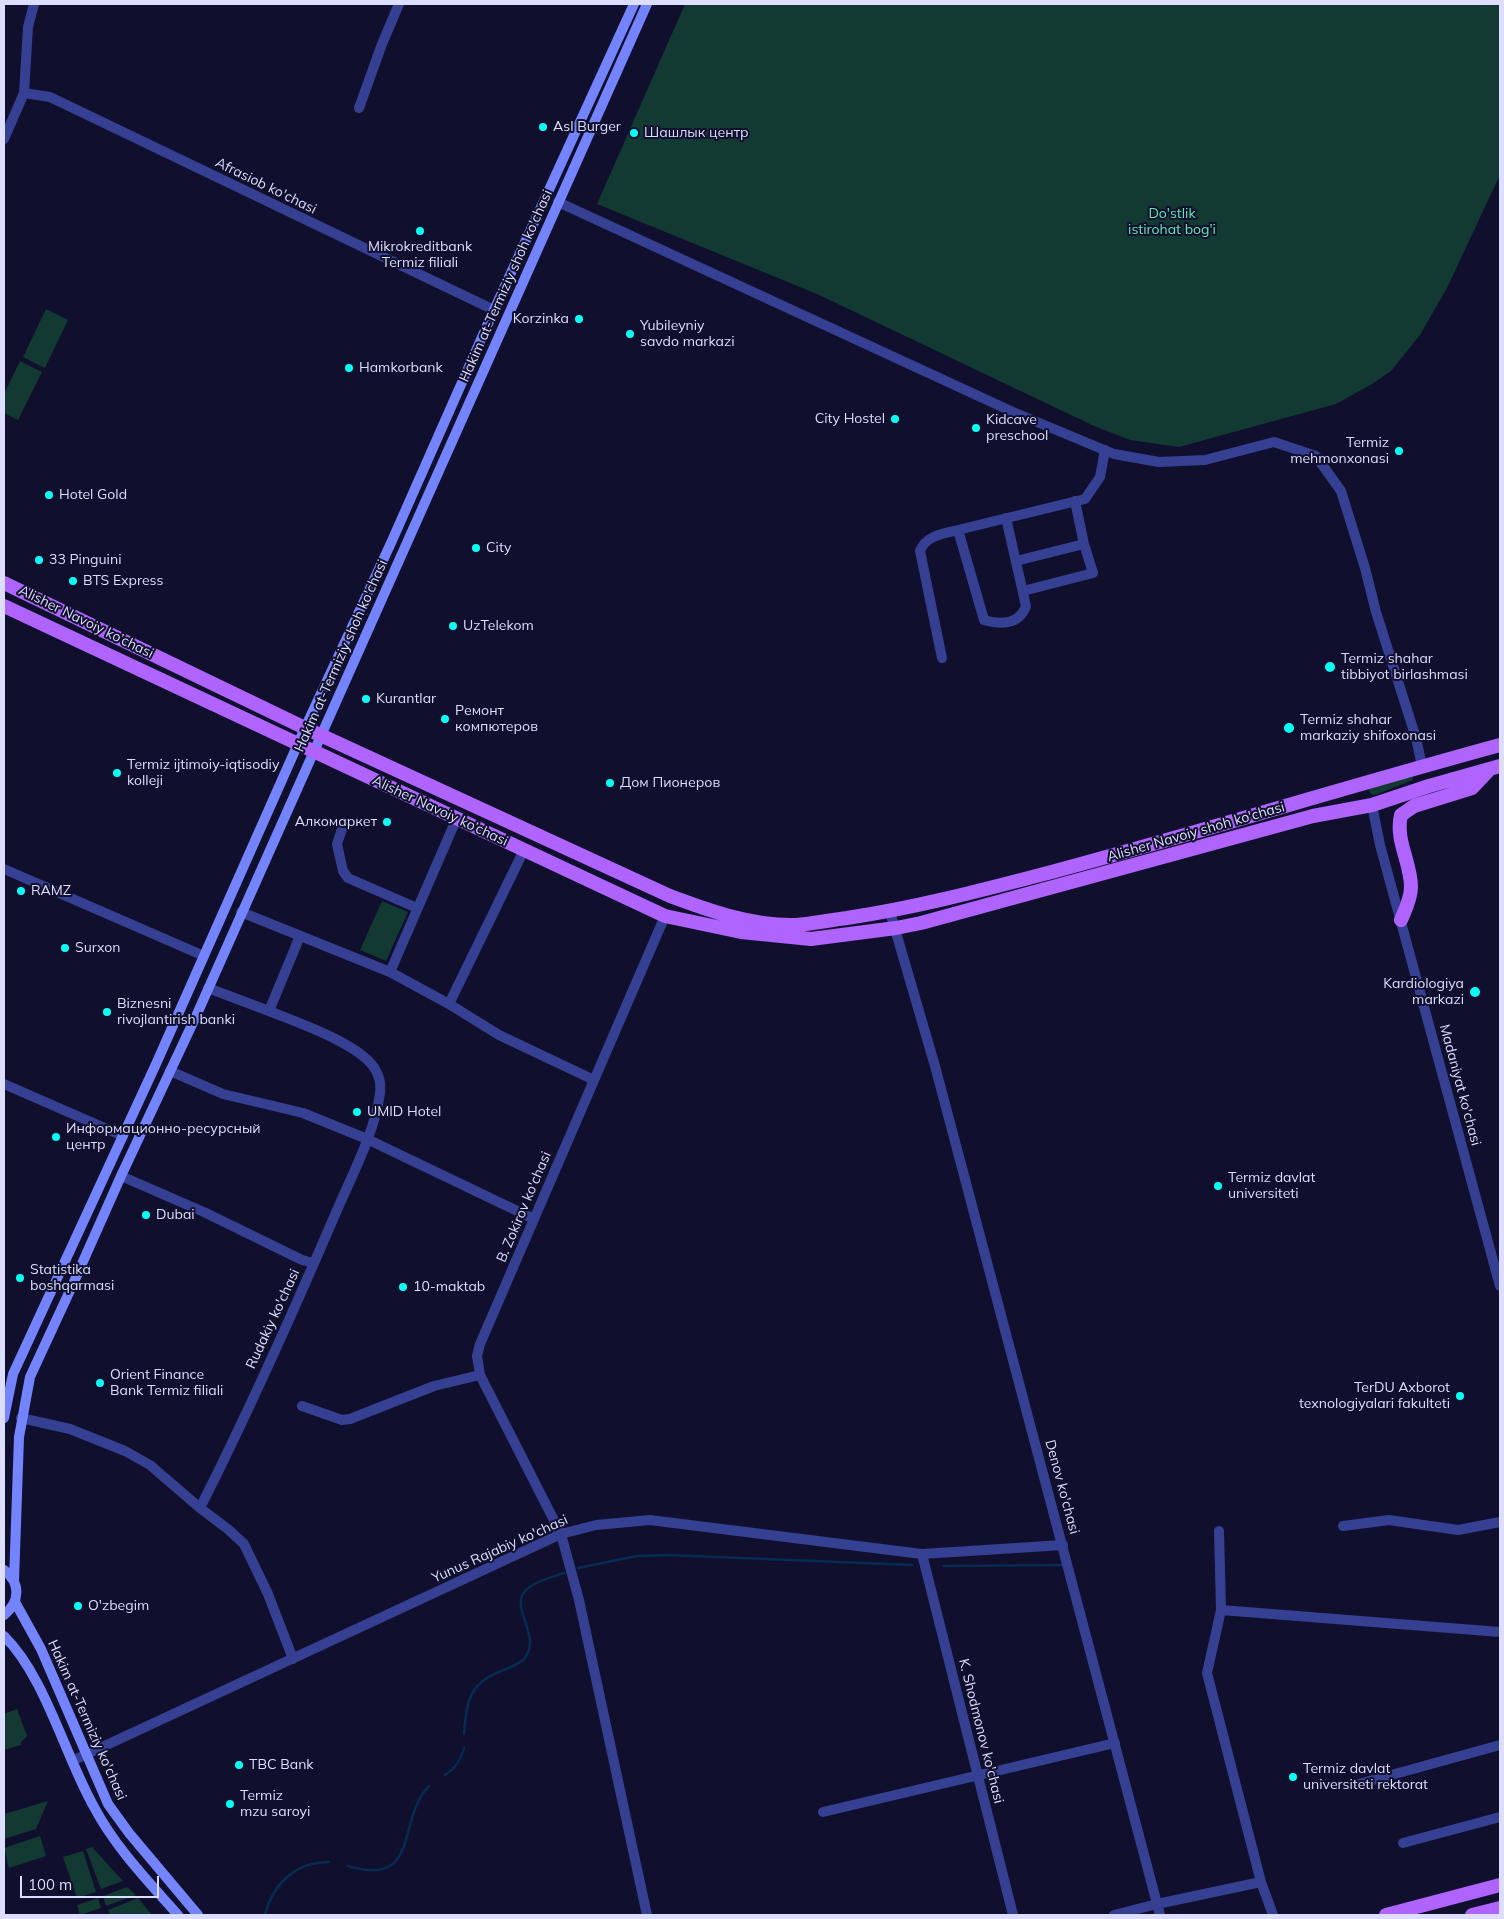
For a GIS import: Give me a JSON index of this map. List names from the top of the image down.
{
  "streets": {
    "main road": [
      "Hakim at-Termiziy shoh ko'chasi",
      "Alisher Navoiy ko’chasi",
      "Alisher Navoiy shoh ko'chasi",
      "Hakim at-Termiziy ko'chasi"
    ],
    "street": [
      "Afrasiob ko'chasi",
      "Madaniyat ko'chasi",
      "B. Zokirov ko'chasi",
      "Rudakiy ko'chasi",
      "Denov ko'chasi",
      "Yunus Rajabiy ko'chasi",
      "K. Shodmonov ko'chasi"
    ]
  },
  "crossings": [
    ["Afrasiob ko'chasi", "Hakim at-Termiziy shoh ko'chasi"],
    ["Hakim at-Termiziy shoh ko'chasi", "Alisher Navoiy ko’chasi"],
    ["Hakim at-Termiziy shoh ko'chasi", "Rudakiy ko'chasi"],
    ["Hakim at-Termiziy shoh ko'chasi", "Hakim at-Termiziy ko'chasi"],
    ["Alisher Navoiy ko’chasi", "Alisher Navoiy shoh ko'chasi"],
    ["Alisher Navoiy ko’chasi", "B. Zokirov ko'chasi"],
    ["Alisher Navoiy ko’chasi", "Denov ko'chasi"],
    ["Alisher Navoiy shoh ko'chasi", "Madaniyat ko'chasi"],
    ["Alisher Navoiy shoh ko'chasi", "Denov ko'chasi"],
    ["B. Zokirov ko'chasi", "Yunus Rajabiy ko'chasi"],
    ["Denov ko'chasi", "Yunus Rajabiy ko'chasi"],
    ["Yunus Rajabiy ko'chasi", "Hakim at-Termiziy ko'chasi"],
    ["Yunus Rajabiy ko'chasi", "K. Shodmonov ko'chasi"]
  ],
  "parks": ["Do'stlik istirohat bog'i"],
  "places": [
    "Asl Burger",
    "Шашлык центр",
    "Mikrokreditbank Termiz filiali",
    "Korzinka",
    "Yubileyniy savdo markazi",
    "Hamkorbank",
    "City Hostel",
    "Kidcave preschool",
    "Termiz mehmonxonasi",
    "Hotel Gold",
    "City",
    "33 Pinguini",
    "BTS Express",
    "UzTelekom",
    "Termiz shahar tibbiyot birlashmasi",
    "Kurantlar",
    "Ремонт компютеров",
    "Termiz shahar markaziy shifoxonasi",
    "Termiz ijtimoiy-iqtisodiy kolleji",
    "Дом Пионеров",
    "Алкомаркет",
    "RAMZ",
    "Surxon",
    "Kardiologiya markazi",
    "Biznesni rivojlantirish banki",
    "UMID Hotel",
    "Информационно-ресурсный центр",
    "Termiz davlat universiteti",
    "Dubai",
    "Statistika boshqarmasi",
    "10-maktab",
    "Orient Finance Bank Termiz filiali",
    "TerDU Axborot texnologiyalari fakulteti",
    "O'zbegim",
    "TBC Bank",
    "Termiz davlat universiteti rektorat",
    "Termiz mzu saroyi"
  ],
  "scale_bar": "100 m"
}
